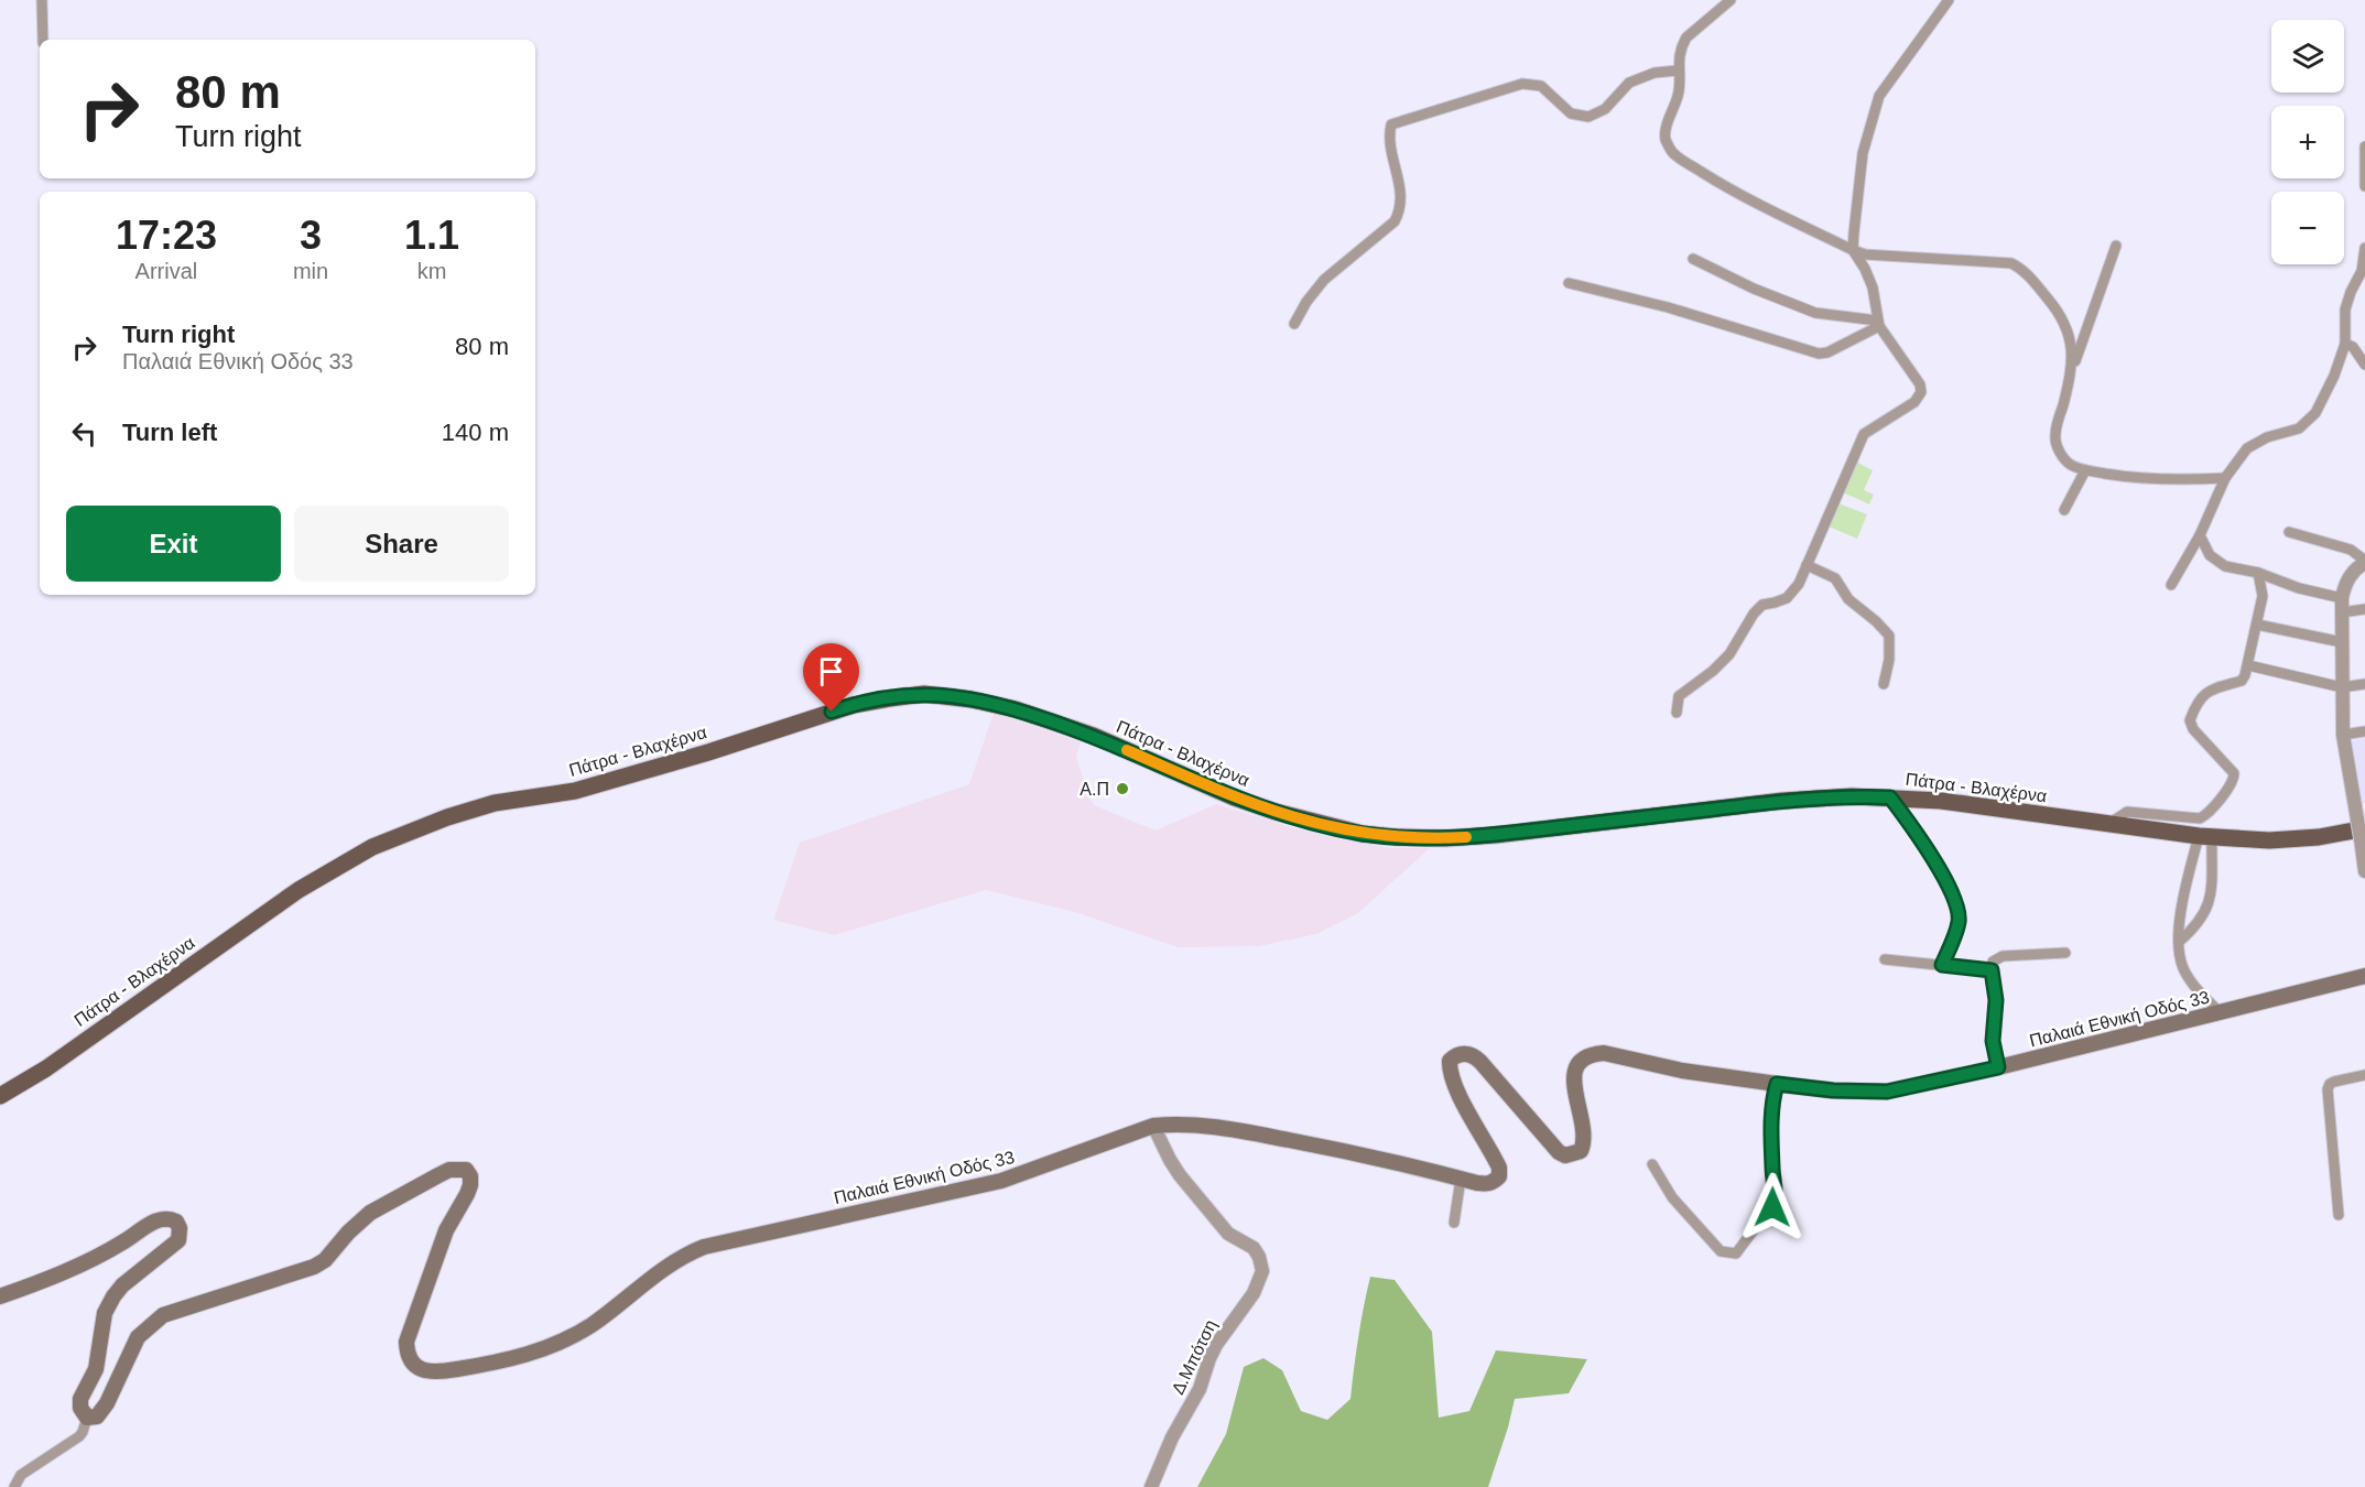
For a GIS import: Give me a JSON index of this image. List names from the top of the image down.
{
  "streets": {
    "main road": ["Πάτρα - Βλαχέρνα", "Παλαιά Εθνική Οδός 33"],
    "street": ["Δ.Μπότση"]
  },
  "crossings": [
    ["Παλαιά Εθνική Οδός 33", "Δ.Μπότση"]
  ],
  "places": ["Α.Π"],
  "page": {
    "map_buttons": ["+", "−"],
    "turn": ["80 m", "Turn right"],
    "eta": [
      "17:23",
      "Arrival",
      "3",
      "min",
      "1.1",
      "km"
    ],
    "list": [
      {
        "name": "Turn right",
        "note": "Παλαιά Εθνική Οδός 33",
        "value": "80 m"
      },
      {
        "name": "Turn left",
        "value": "140 m"
      }
    ],
    "buttons": ["Exit", "Share"]
  }
}
